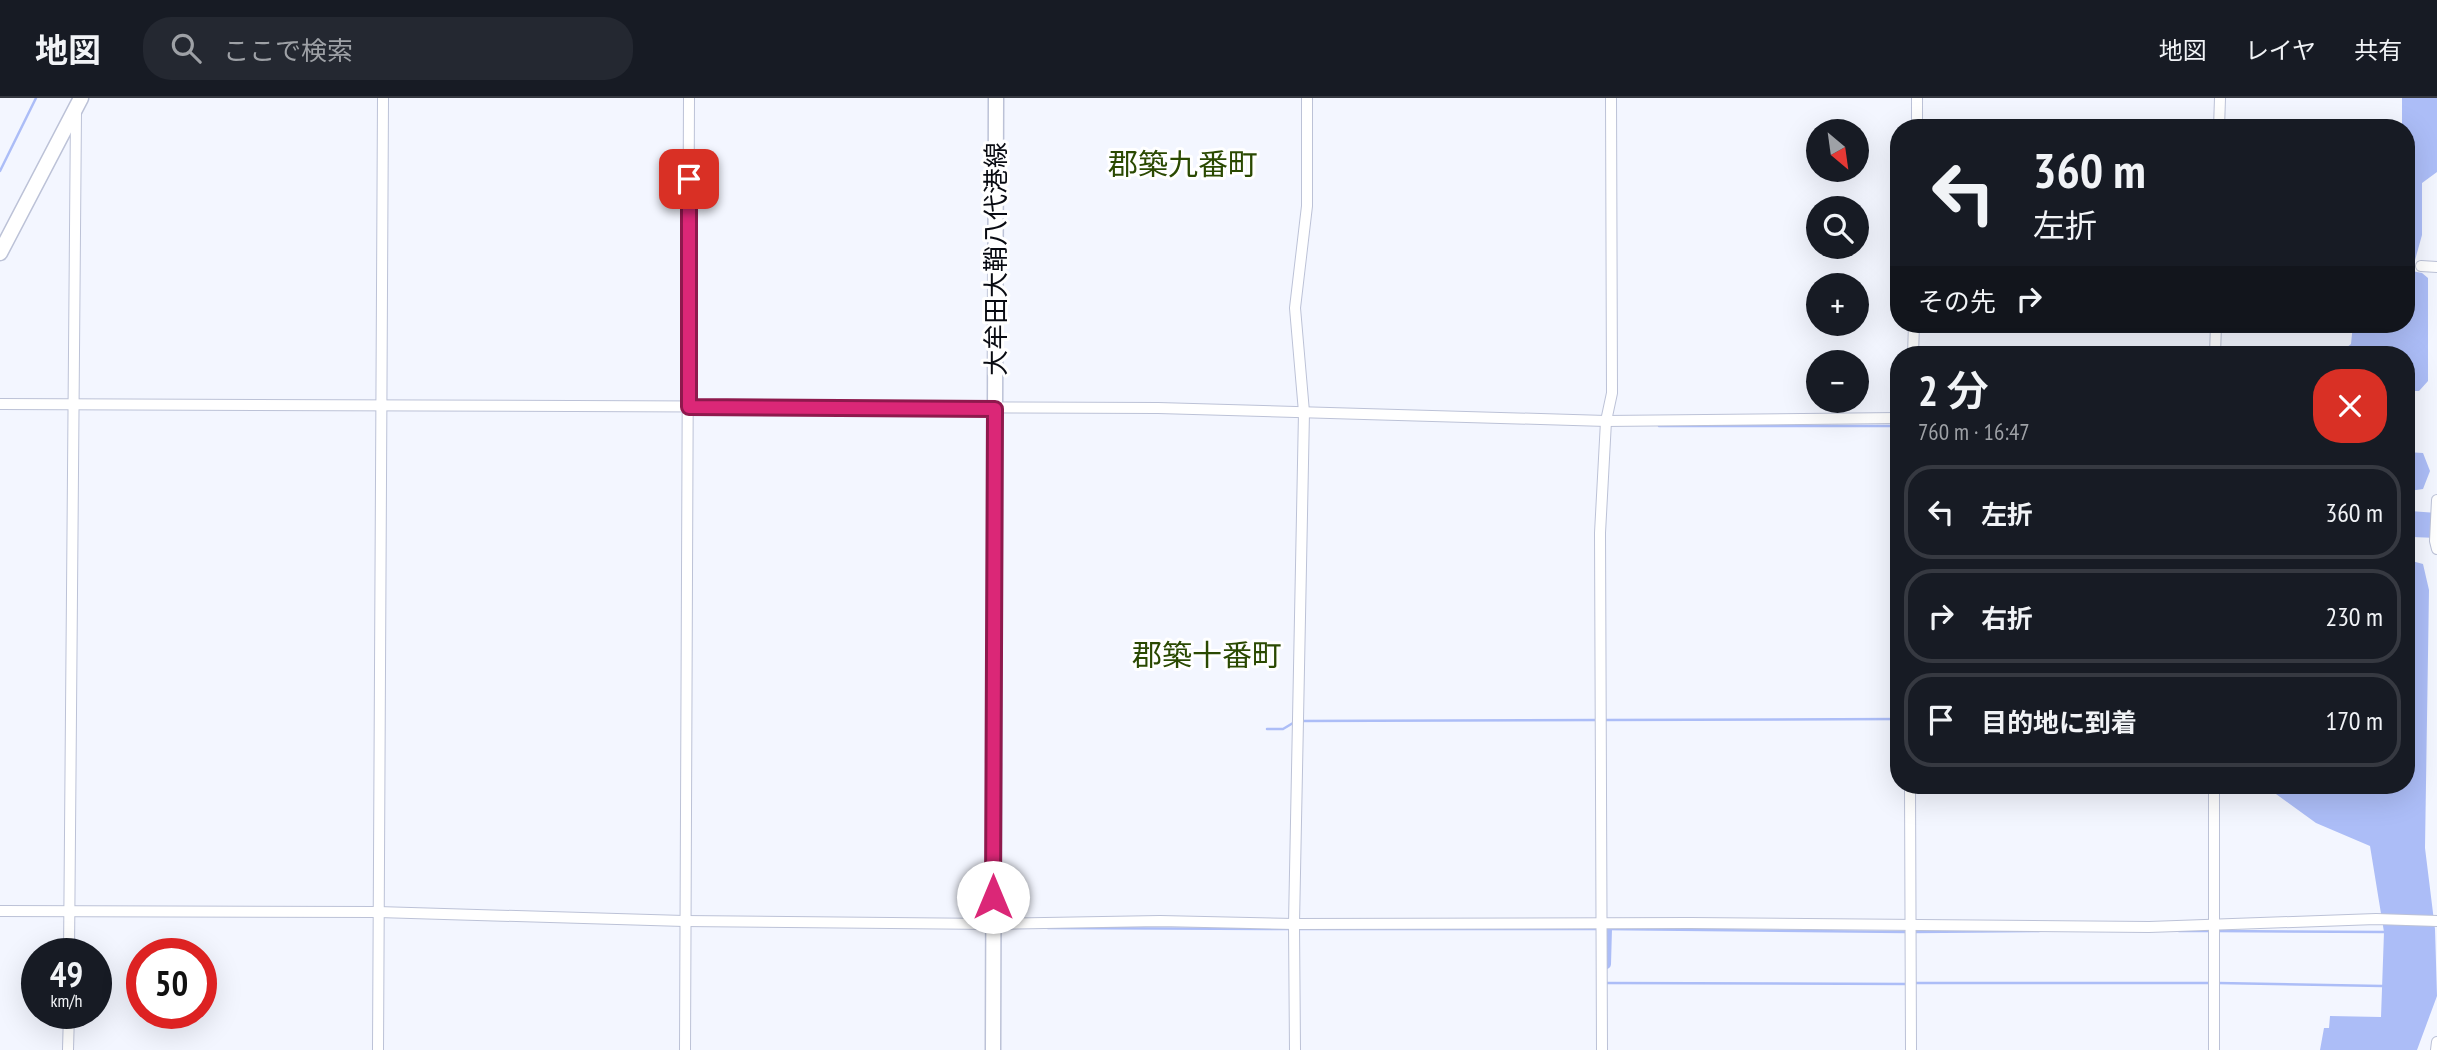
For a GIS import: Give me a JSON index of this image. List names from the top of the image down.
{
  "streets": {
    "main road": ["大牟田大鞘八代港線"]
  },
  "districts": ["郡築九番町", "郡築十番町"],
  "north": "bottom right",
  "page": {
    "header": "地図",
    "search": "ここで検索",
    "nav": ["地図", "レイヤ", "共有"],
    "map_buttons": ["+", "−"],
    "turn": ["360 m", "左折"],
    "then": "その先",
    "heading": ["2 分", "760 m · 16:47"],
    "list": [
      {
        "name": "左折",
        "value": "360 m"
      },
      {
        "name": "右折",
        "value": "230 m"
      },
      {
        "name": "目的地に到着",
        "value": "170 m"
      }
    ],
    "speed": "49 km/h",
    "limit": "50"
  }
}
